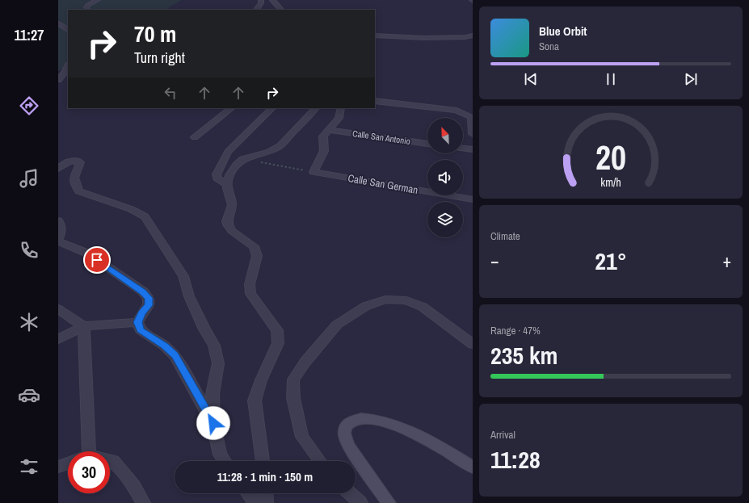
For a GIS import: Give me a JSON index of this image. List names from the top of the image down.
{
  "streets": {
    "street": ["Calle San Antonio", "Calle San German"]
  },
  "north": "top left",
  "page": {
    "tabs": "11:27",
    "turn": ["70 m", "Turn right"],
    "song": ["Blue Orbit", "Sona"],
    "tile": [
      "Climate",
      ["Range · 47%", "235 km"],
      ["Arrival", "11:28"]
    ],
    "heat": ["−", "21°", "+"],
    "limit": "30",
    "trip": "11:28 · 1 min · 150 m",
    "gauge": ["20", "km/h"]
  }
}
